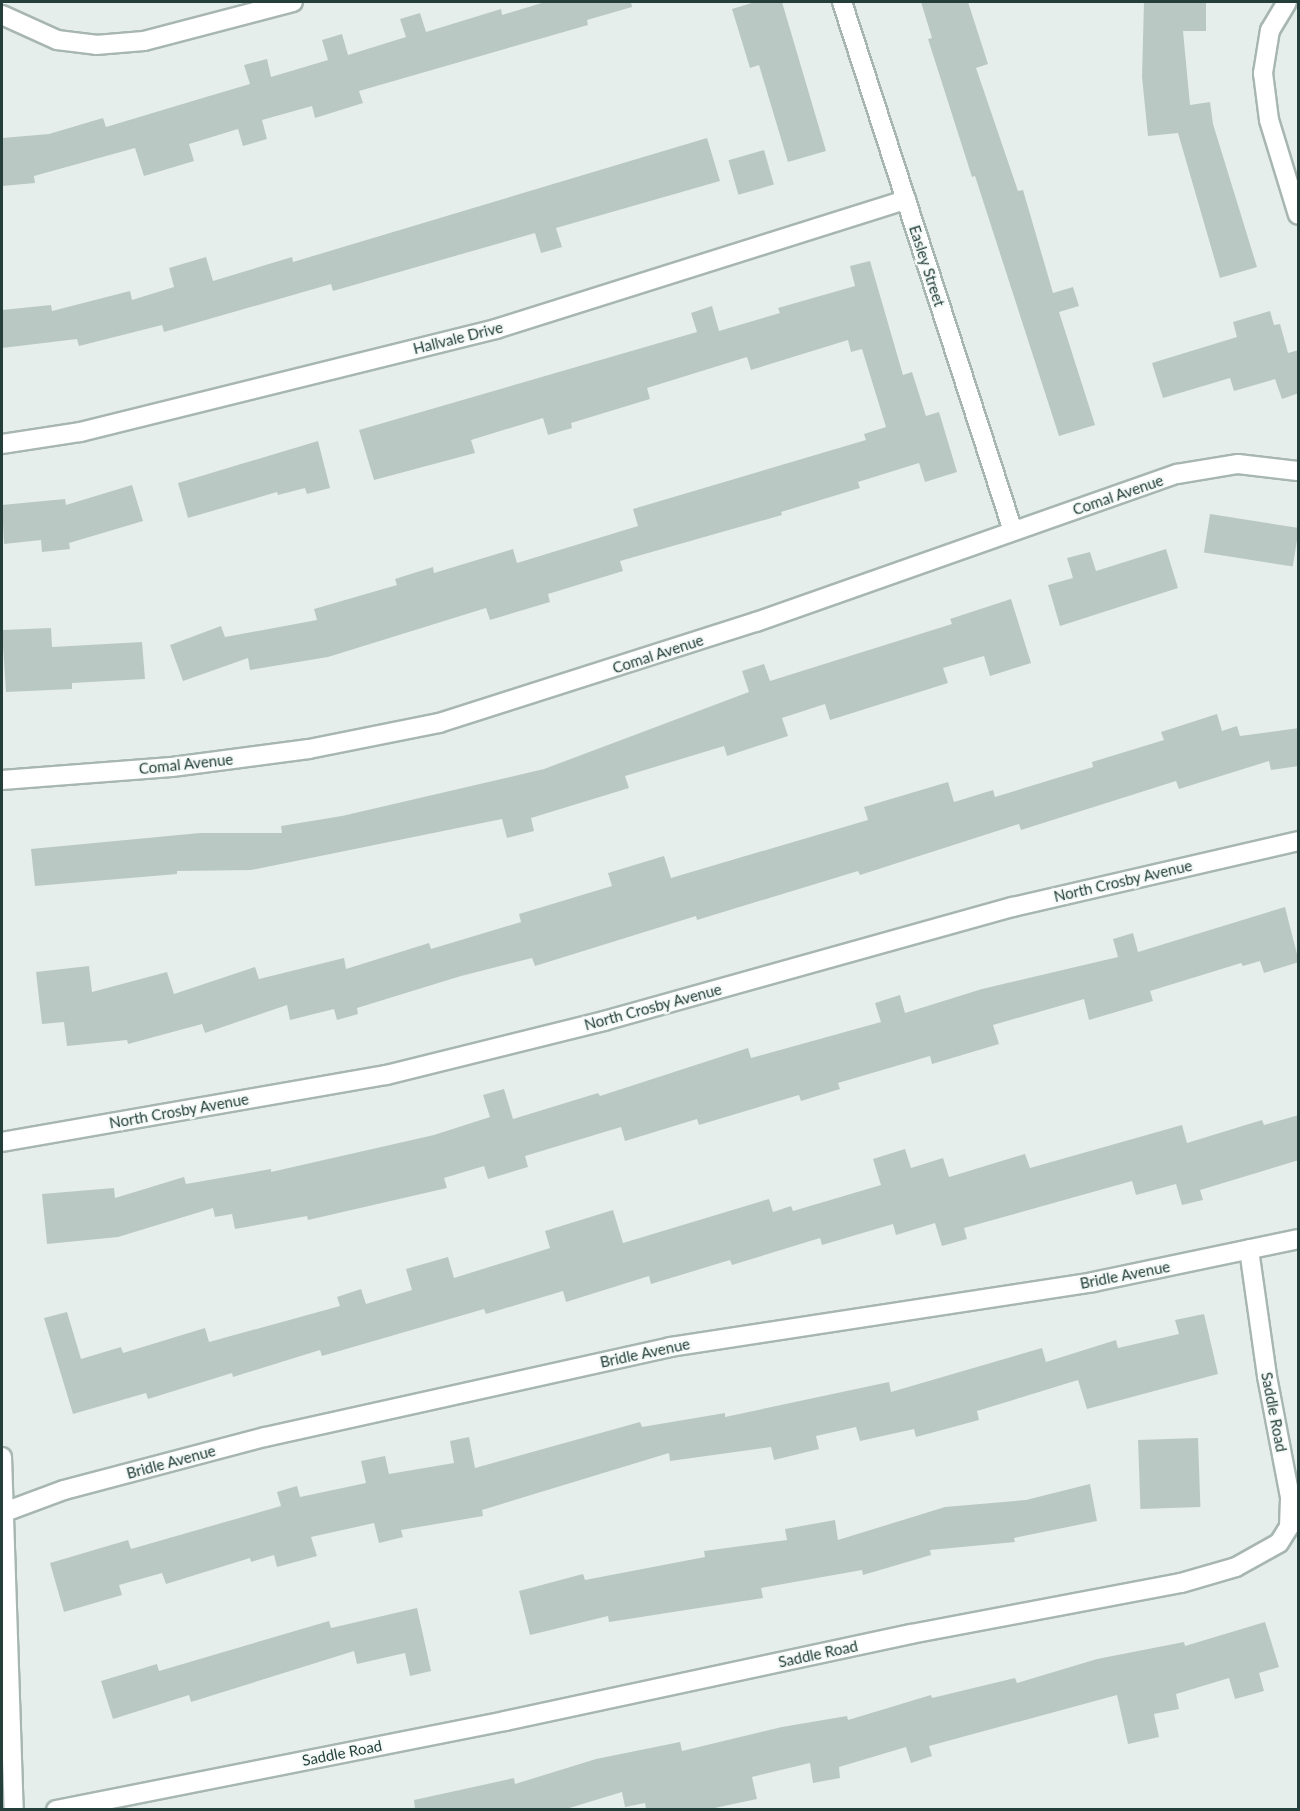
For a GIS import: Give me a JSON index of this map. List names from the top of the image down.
{
  "streets": {
    "street": [
      "Easley Street",
      "Hallvale Drive",
      "Comal Avenue",
      "North Crosby Avenue",
      "Bridle Avenue",
      "Saddle Road"
    ]
  },
  "crossings": [
    ["Easley Street", "Hallvale Drive"],
    ["Easley Street", "Comal Avenue"],
    ["Bridle Avenue", "Saddle Road"]
  ]
}
